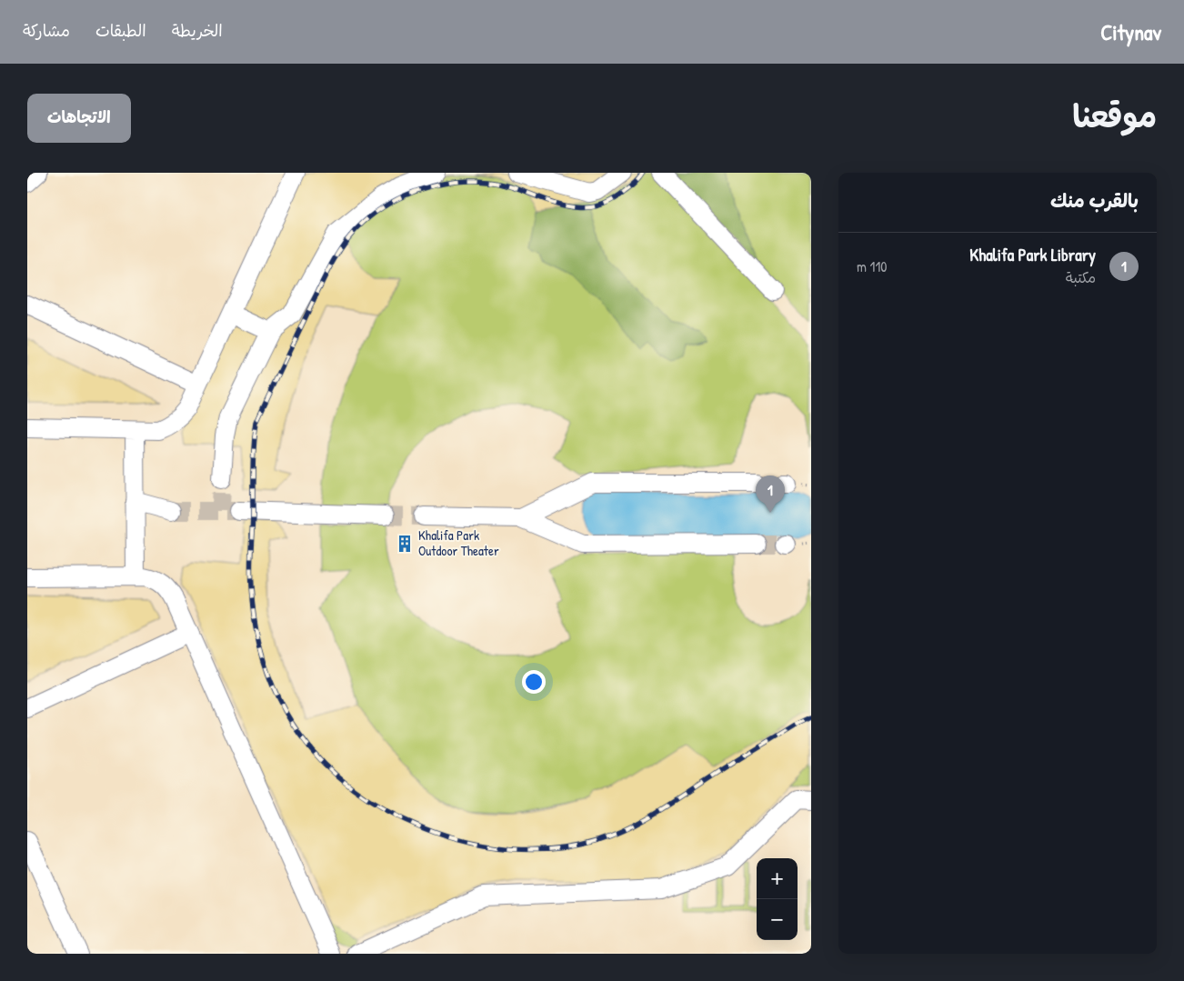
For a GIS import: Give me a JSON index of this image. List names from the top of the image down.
{
  "places": {
    "building": ["Khalifa Park Outdoor Theater"]
  },
  "page": {
    "header": "Citynav",
    "nav": ["الخريطة", "الطبقات", "مشاركة"],
    "title": "موقعنا",
    "buttons": "الاتجاهات",
    "heading": "بالقرب منك",
    "list": [
      {
        "mark": "1",
        "name": "Khalifa Park Library",
        "note": "مكتبة",
        "value": "110 m"
      }
    ],
    "pins": "1",
    "map_buttons": ["+", "−"]
  }
}
